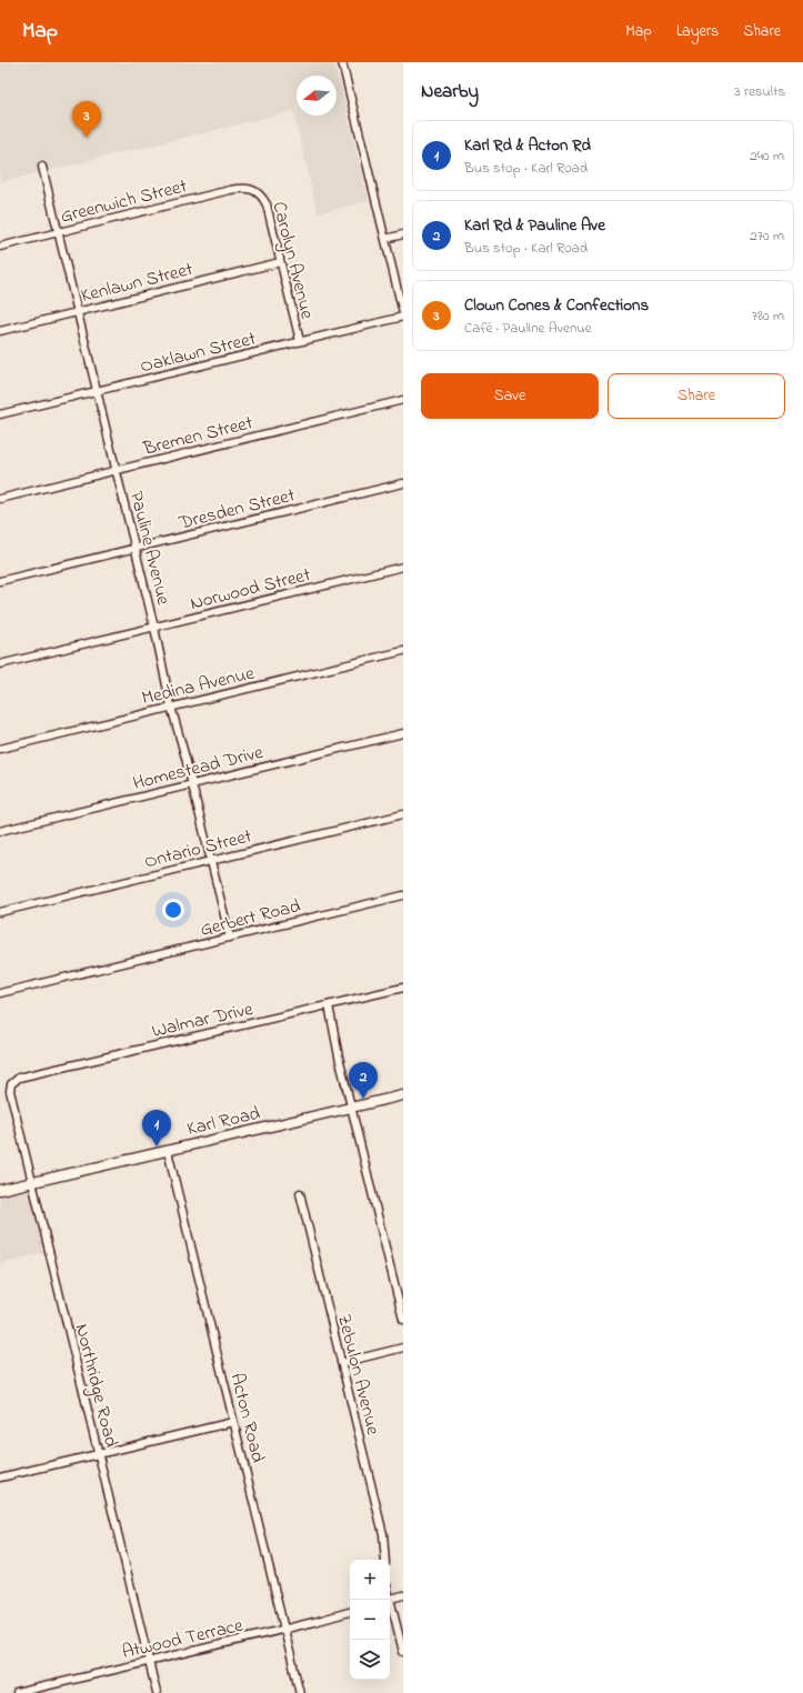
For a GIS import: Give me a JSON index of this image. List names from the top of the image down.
{
  "streets": {
    "main road": ["Karl Road"],
    "street": [
      "Greenwich Street",
      "Carolyn Avenue",
      "Kenlawn Street",
      "Oaklawn Street",
      "Bremen Street",
      "Dresden Street",
      "Pauline Avenue",
      "Norwood Street",
      "Medina Avenue",
      "Homestead Drive",
      "Ontario Street",
      "Gerbert Road",
      "Walmar Drive",
      "Zebulon Avenue",
      "Northridge Road",
      "Acton Road",
      "Atwood Terrace"
    ]
  },
  "crossings": [
    ["Greenwich Street", "Carolyn Avenue"],
    ["Greenwich Street", "Pauline Avenue"],
    ["Carolyn Avenue", "Kenlawn Street"],
    ["Carolyn Avenue", "Oaklawn Street"],
    ["Kenlawn Street", "Pauline Avenue"],
    ["Oaklawn Street", "Pauline Avenue"],
    ["Bremen Street", "Pauline Avenue"],
    ["Dresden Street", "Pauline Avenue"],
    ["Pauline Avenue", "Norwood Street"],
    ["Pauline Avenue", "Medina Avenue"],
    ["Pauline Avenue", "Homestead Drive"],
    ["Pauline Avenue", "Ontario Street"],
    ["Pauline Avenue", "Gerbert Road"],
    ["Walmar Drive", "Northridge Road"],
    ["Karl Road", "Northridge Road"],
    ["Karl Road", "Acton Road"],
    ["Northridge Road", "Atwood Terrace"],
    ["Acton Road", "Atwood Terrace"]
  ],
  "north": "left",
  "page": {
    "header": "Map",
    "nav": ["Map", "Layers", "Share"],
    "heading": ["Nearby", "3 results"],
    "pins": ["3", "2", "1"],
    "list": [
      {
        "mark": "1",
        "name": "Karl Rd & Acton Rd",
        "note": "Bus stop · Karl Road",
        "value": "240 m"
      },
      {
        "mark": "2",
        "name": "Karl Rd & Pauline Ave",
        "note": "Bus stop · Karl Road",
        "value": "270 m"
      },
      {
        "mark": "3",
        "name": "Clown Cones & Confections",
        "note": "Café · Pauline Avenue",
        "value": "780 m"
      }
    ],
    "buttons": ["Save", "Share"],
    "map_buttons": ["+", "−"]
  }
}
